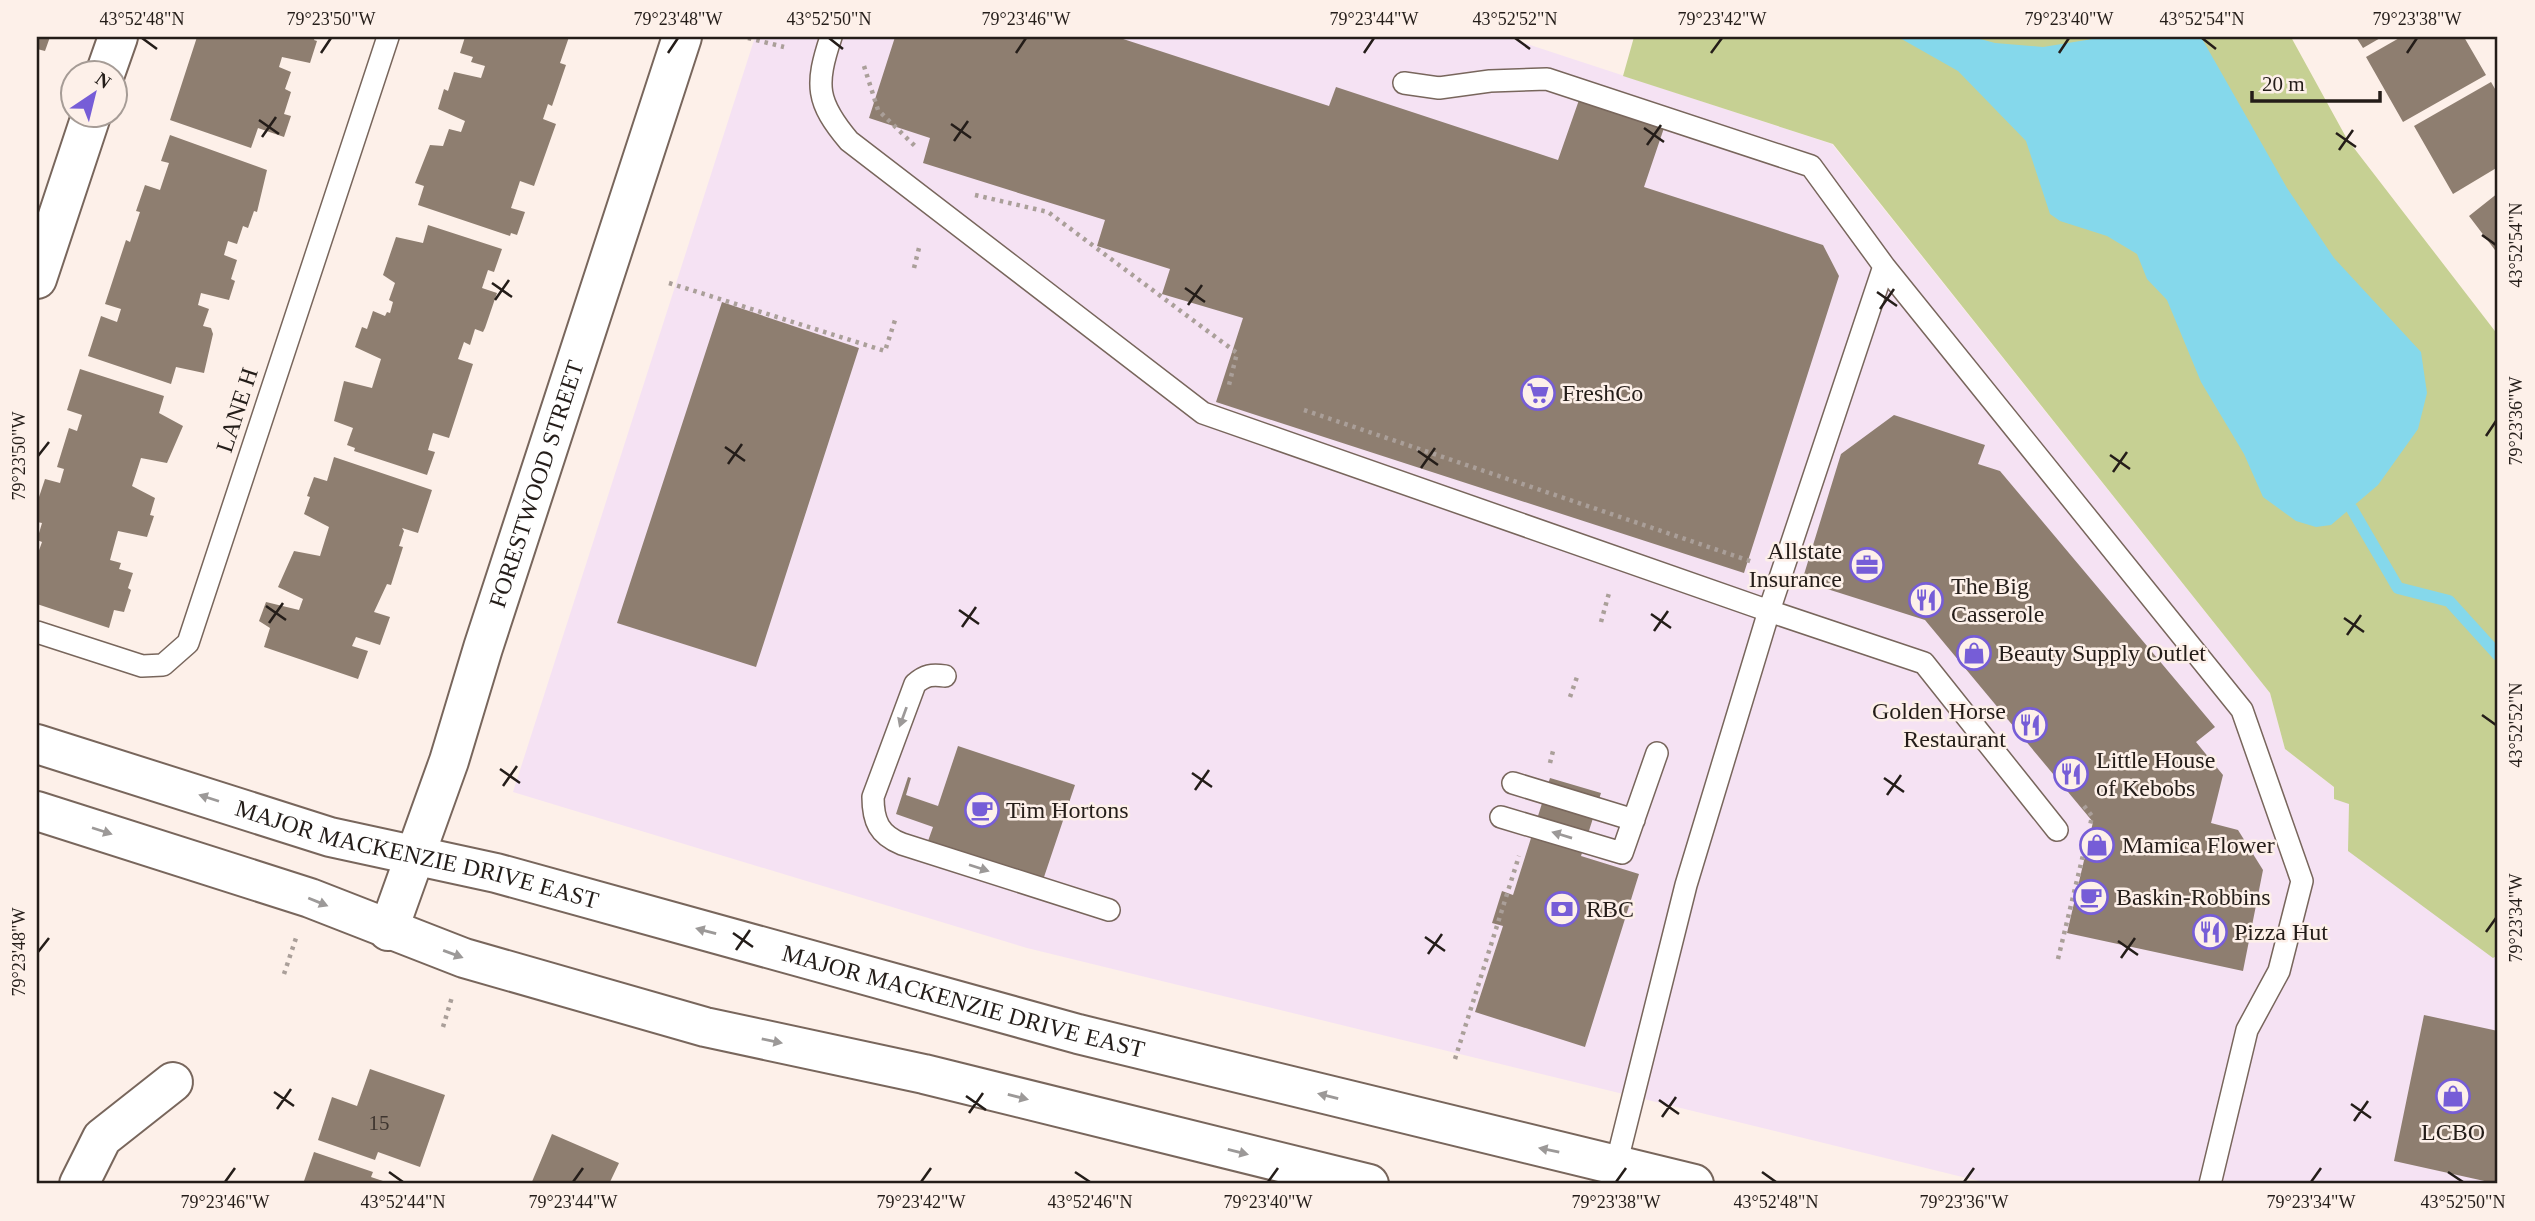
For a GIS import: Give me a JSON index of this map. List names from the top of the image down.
{
  "streets": {
    "main road": ["FORESTWOOD STREET", "MAJOR MACKENZIE DRIVE EAST"],
    "lane": ["LANE H"]
  },
  "crossings": [
    ["FORESTWOOD STREET", "MAJOR MACKENZIE DRIVE EAST"]
  ],
  "places": {
    "supermarket": ["FreshCo"],
    "office": ["Allstate Insurance"],
    "restaurant": [
      "The Big Casserole",
      "Golden Horse Restaurant",
      "Little House of Kebobs",
      "Pizza Hut"
    ],
    "shop": ["Beauty Supply Outlet", "Mamica Flower", "LCBO"],
    "cafe": ["Tim Hortons", "Baskin-Robbins"],
    "bank": ["RBC"]
  },
  "house_numbers": ["15"],
  "scale_bar": "20 m",
  "north": "top right",
  "coordinates": [
    "43°52'48\"N",
    "79°23'50\"W",
    "79°23'48\"W",
    "43°52'50\"N",
    "79°23'46\"W",
    "79°23'44\"W",
    "43°52'52\"N",
    "79°23'42\"W",
    "79°23'40\"W",
    "43°52'54\"N",
    "79°23'38\"W",
    "79°23'36\"W",
    "79°23'34\"W",
    "43°52'44\"N",
    "43°52'46\"N"
  ]
}
